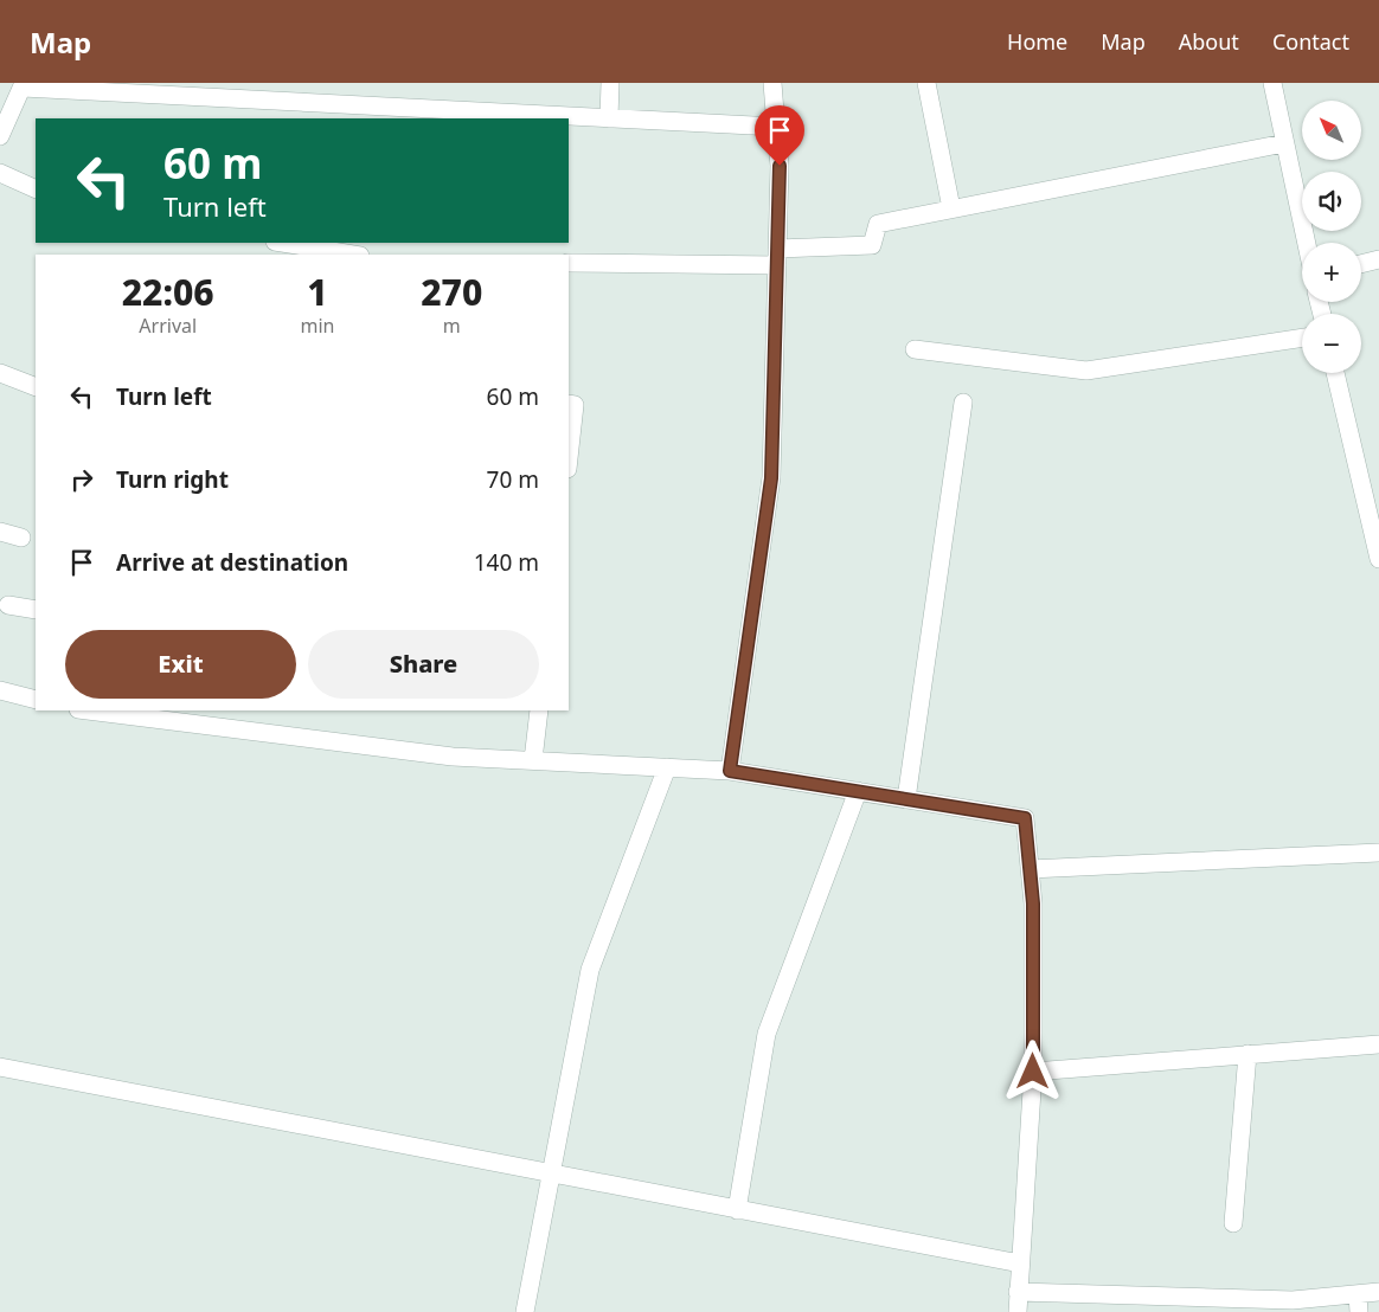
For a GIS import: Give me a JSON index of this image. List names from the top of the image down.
{
  "north": "top left",
  "page": {
    "header": "Map",
    "nav": [
      "Home",
      "Map",
      "About",
      "Contact"
    ],
    "map_buttons": ["+", "−"],
    "turn": ["60 m", "Turn left"],
    "eta": [
      "22:06",
      "Arrival",
      "1",
      "min",
      "270",
      "m"
    ],
    "list": [
      {
        "name": "Turn left",
        "value": "60 m"
      },
      {
        "name": "Turn right",
        "value": "70 m"
      },
      {
        "name": "Arrive at destination",
        "value": "140 m"
      }
    ],
    "buttons": ["Exit", "Share"]
  }
}
